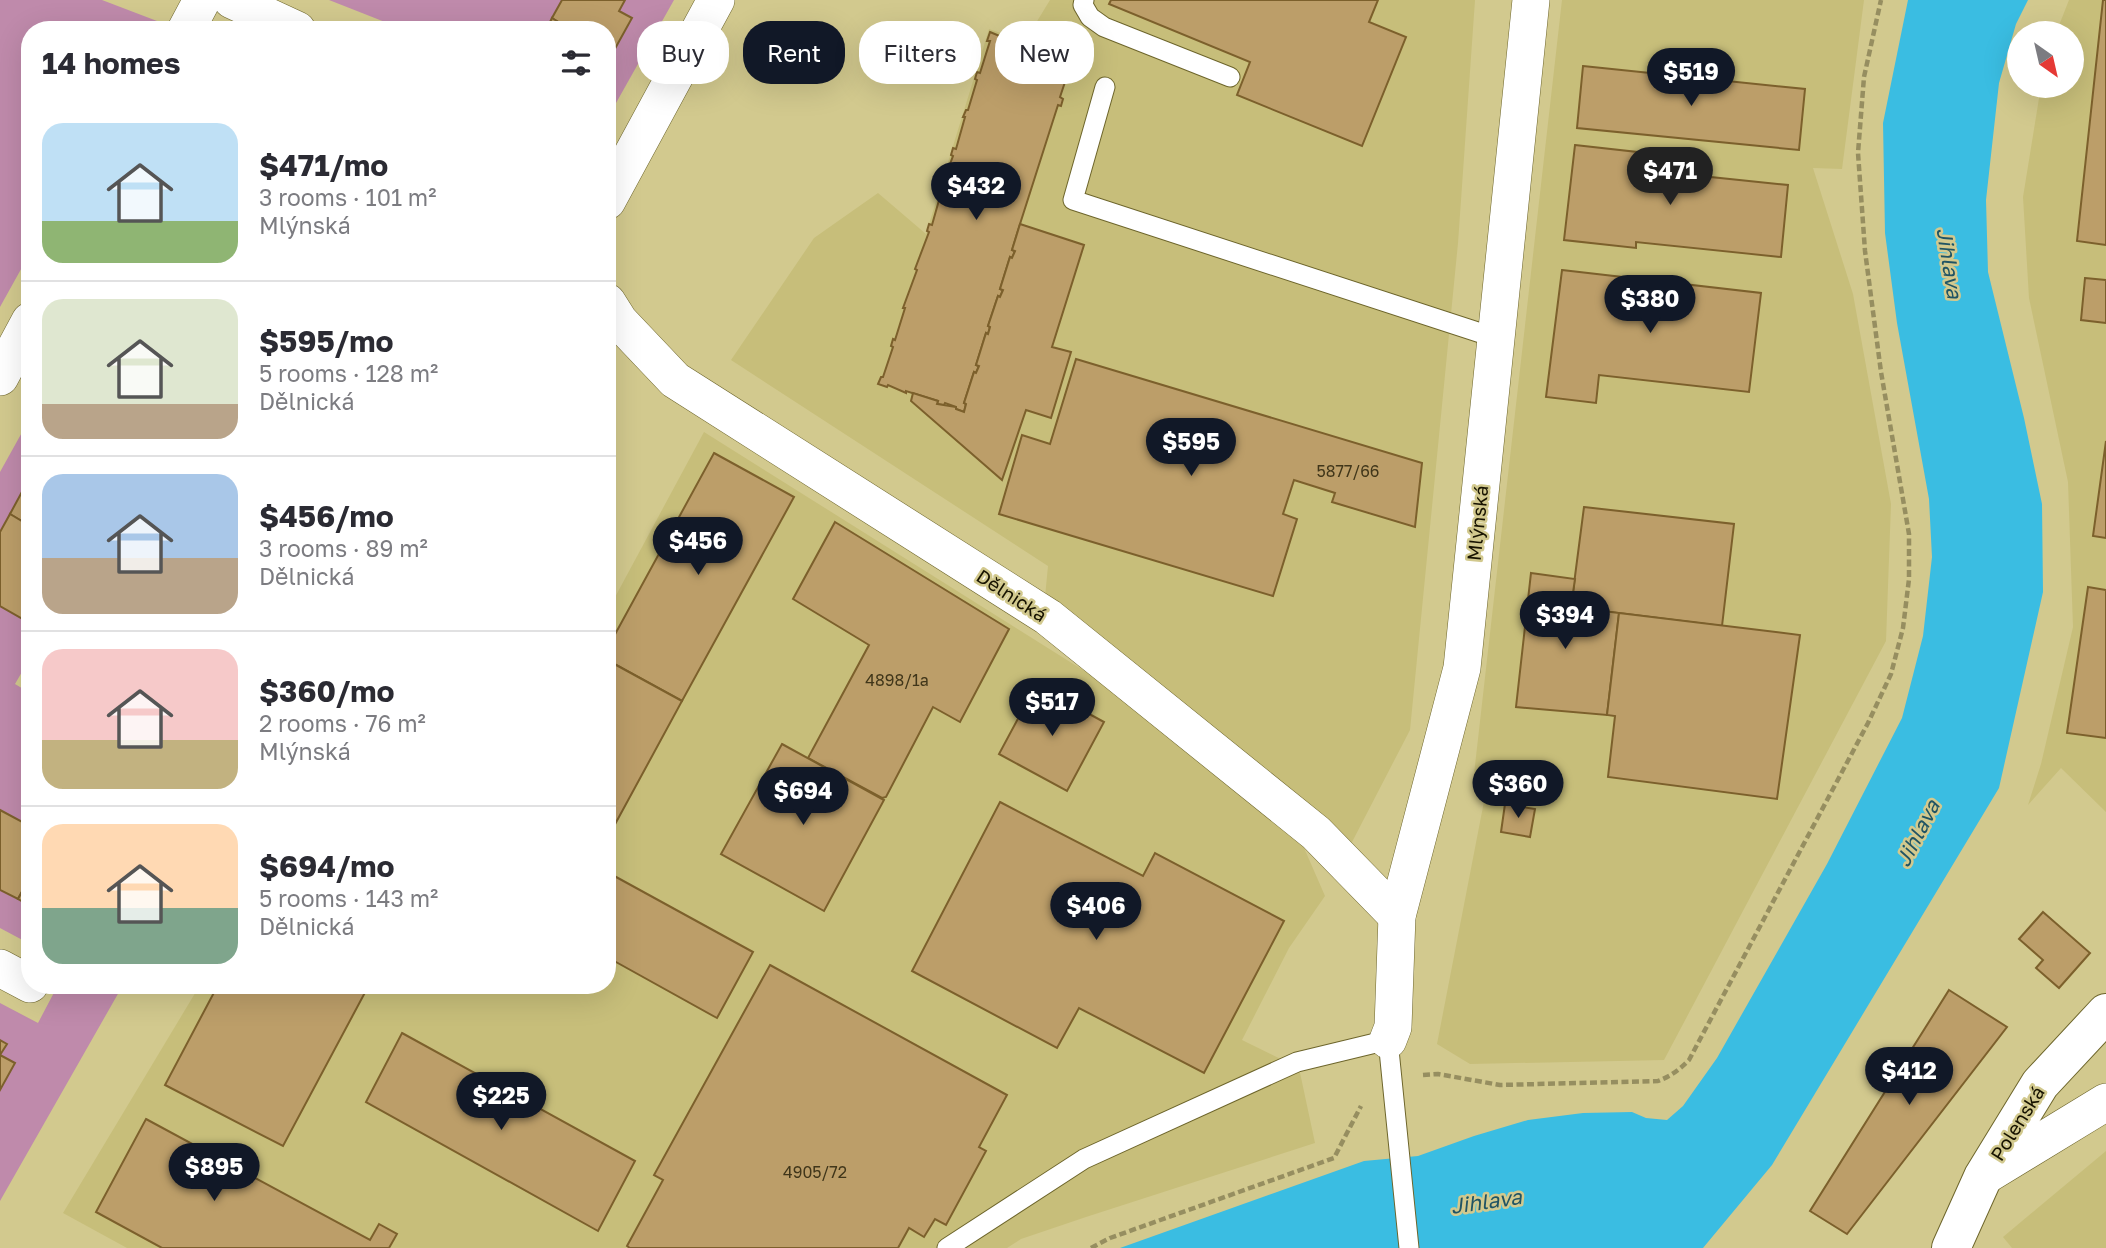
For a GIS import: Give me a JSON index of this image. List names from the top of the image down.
{
  "streets": {
    "street": ["Mlýnská", "Dělnická", "Polenská"]
  },
  "crossings": [
    ["Mlýnská", "Dělnická"]
  ],
  "water": ["Jihlava"],
  "house_numbers": ["5877/66", "4898/1a", "4905/72"],
  "north": "bottom right",
  "page": {
    "chip": [
      "Buy",
      "Rent",
      "Filters",
      "New"
    ],
    "heading": "14 homes",
    "price": [
      "$519",
      "$471",
      "$432",
      "$380",
      "$595",
      "$456",
      "$394",
      "$517",
      "$360",
      "$694",
      "$406",
      "$412",
      "$225",
      "$895"
    ],
    "list": [
      {
        "name": "$471/mo",
        "note": "3 rooms · 101 m² · Mlýnská"
      },
      {
        "name": "$595/mo",
        "note": "5 rooms · 128 m² · Dělnická"
      },
      {
        "name": "$456/mo",
        "note": "3 rooms · 89 m² · Dělnická"
      },
      {
        "name": "$360/mo",
        "note": "2 rooms · 76 m² · Mlýnská"
      },
      {
        "name": "$694/mo",
        "note": "5 rooms · 143 m² · Dělnická"
      }
    ]
  }
}
